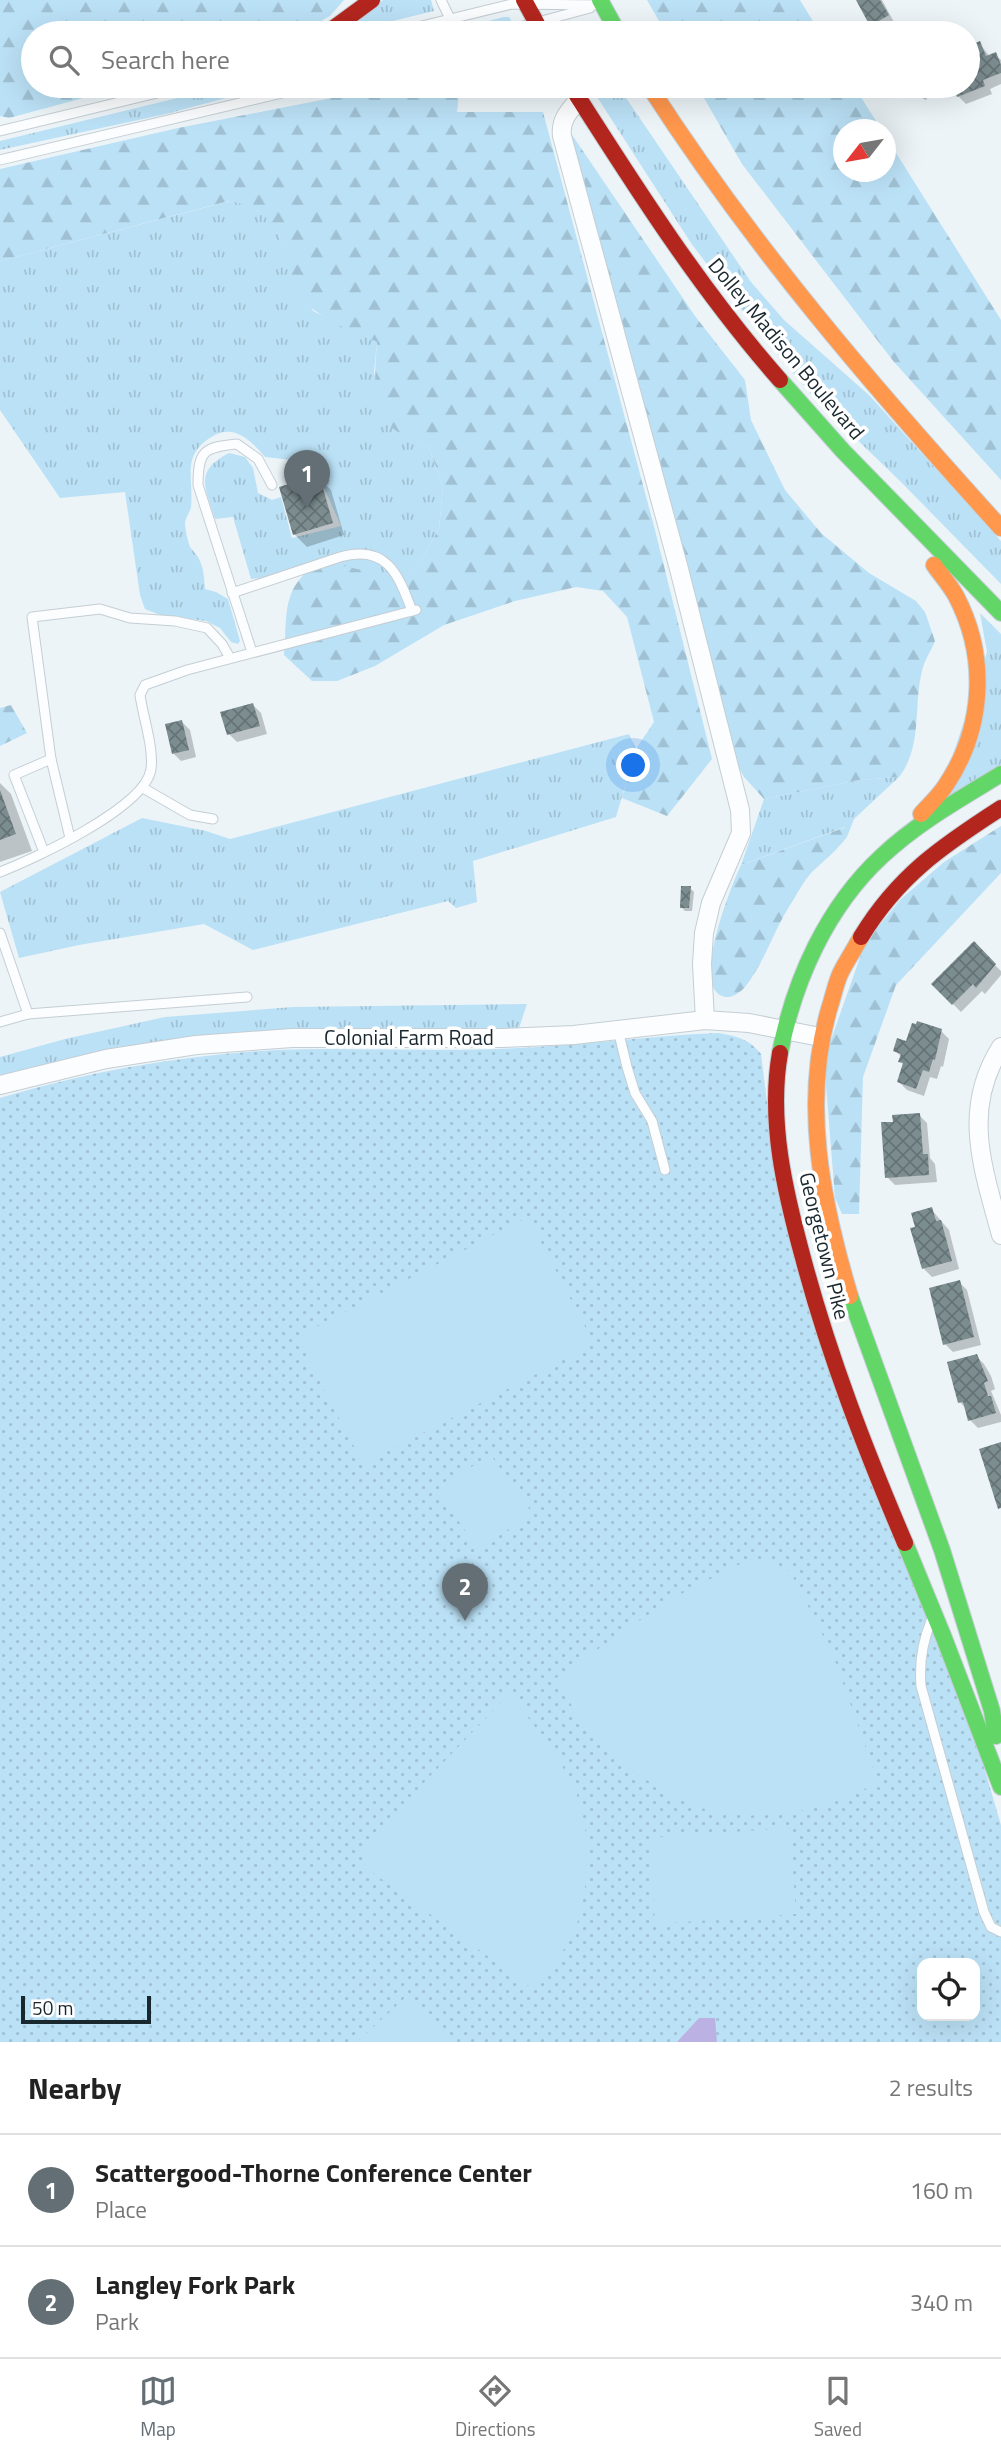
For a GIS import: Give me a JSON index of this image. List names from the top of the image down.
{
  "streets": {
    "main road": ["Dolley Madison Boulevard", "Georgetown Pike"],
    "street": ["Colonial Farm Road"]
  },
  "crossings": [
    ["Colonial Farm Road", "Georgetown Pike"]
  ],
  "scale_bar": "50 m",
  "north": "bottom left",
  "page": {
    "search": "Search here",
    "pins": ["1", "2"],
    "scale": "50 m",
    "heading": ["Nearby", "2 results"],
    "list": [
      {
        "mark": "1",
        "name": "Scattergood-Thorne Conference Center",
        "note": "Place",
        "value": "160 m"
      },
      {
        "mark": "2",
        "name": "Langley Fork Park",
        "note": "Park",
        "value": "340 m"
      }
    ],
    "nav": ["Map", "Directions", "Saved"]
  }
}
